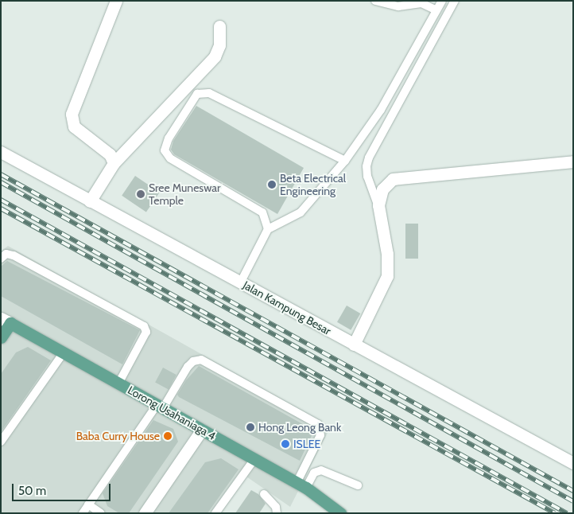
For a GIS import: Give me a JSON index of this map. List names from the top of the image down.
{
  "streets": {
    "main road": ["Lorong Usahaniaga 4"],
    "street": ["Jalan Kampung Besar"]
  },
  "places": [
    "Beta Electrical Engineering",
    "Sree Muneswar Temple",
    "Hong Leong Bank",
    "Baba Curry House",
    "ISLEE"
  ],
  "scale_bar": "50 m"
}
